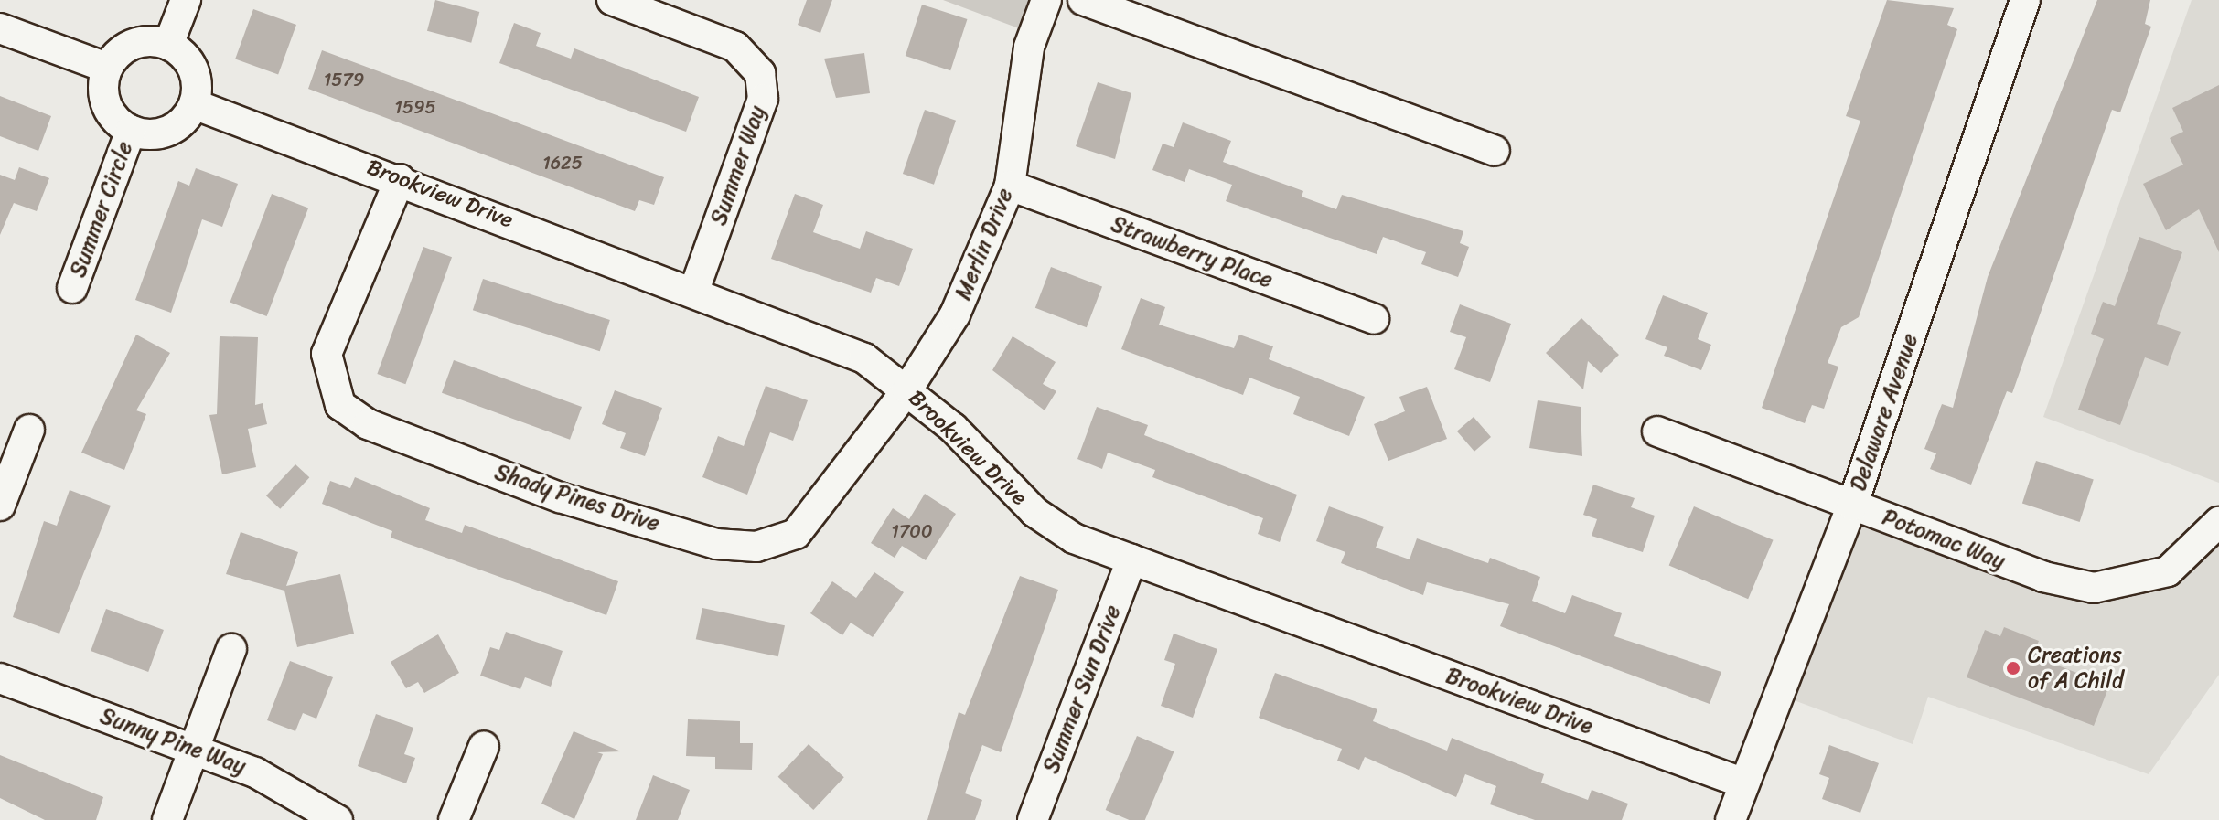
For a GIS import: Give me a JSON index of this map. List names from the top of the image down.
{
  "streets": {
    "street": [
      "Summer Way",
      "Brookview Drive",
      "Summer Circle",
      "Merlin Drive",
      "Strawberry Place",
      "Delaware Avenue",
      "Shady Pines Drive",
      "Potomac Way",
      "Summer Sun Drive",
      "Sunny Pine Way"
    ]
  },
  "crossings": [
    ["Summer Way", "Brookview Drive"],
    ["Brookview Drive", "Summer Circle"],
    ["Brookview Drive", "Merlin Drive"],
    ["Brookview Drive", "Delaware Avenue"],
    ["Brookview Drive", "Shady Pines Drive"],
    ["Brookview Drive", "Summer Sun Drive"],
    ["Merlin Drive", "Strawberry Place"],
    ["Merlin Drive", "Shady Pines Drive"],
    ["Delaware Avenue", "Potomac Way"]
  ],
  "places": ["Creations of A Child"],
  "house_numbers": [
    "1579",
    "1595",
    "1625",
    "1700"
  ]
}
